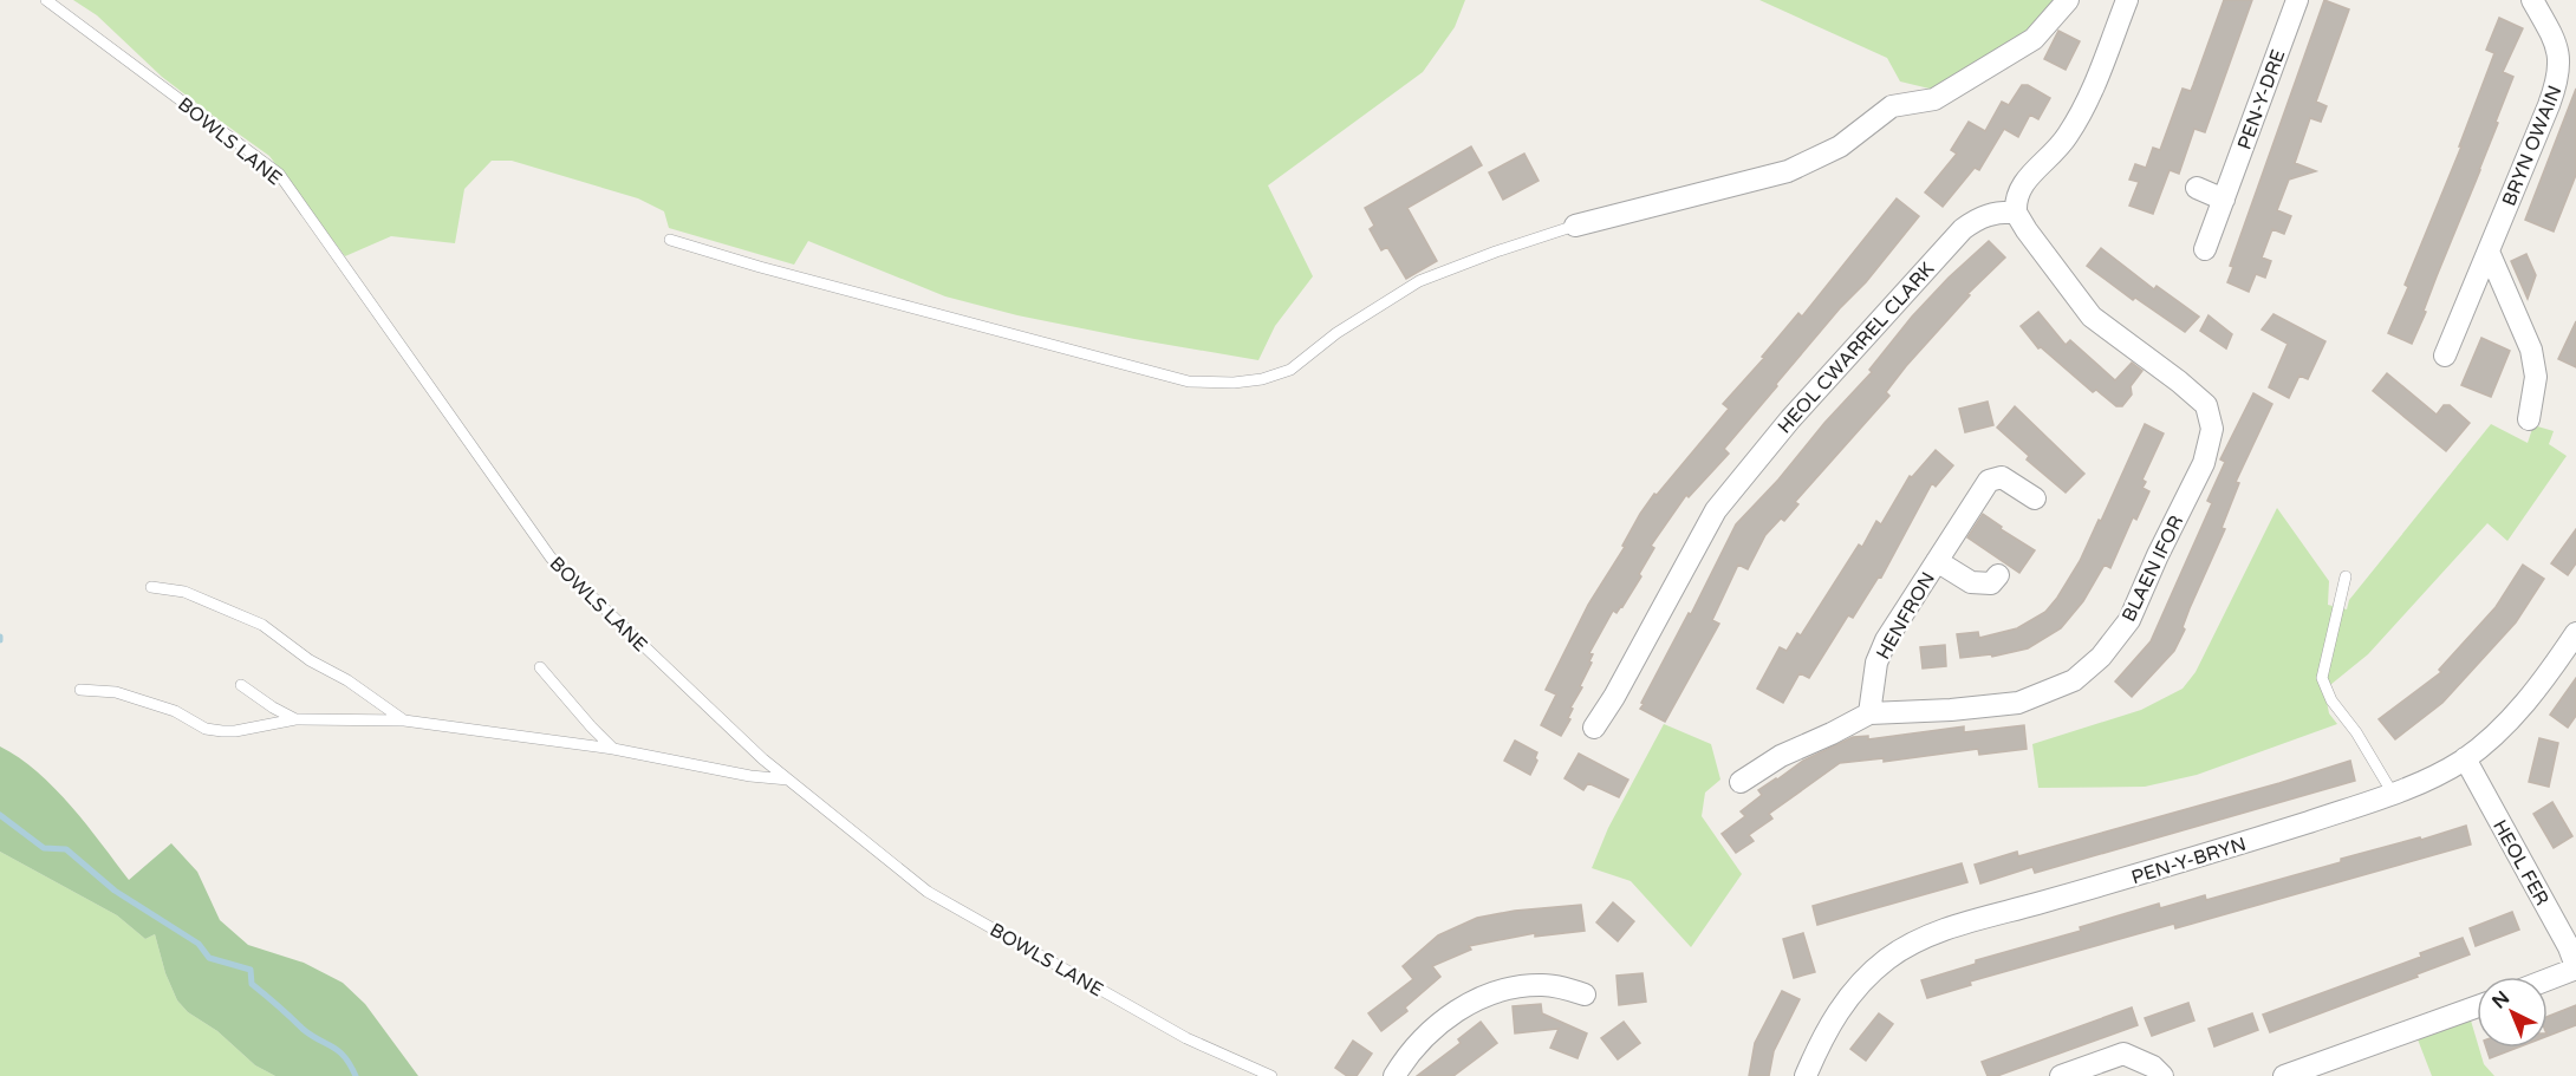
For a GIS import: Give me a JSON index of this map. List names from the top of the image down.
{
  "streets": {
    "street": [
      "PEN-Y-DRE",
      "BRYN OWAIN",
      "HEOL CWARREL CLARK",
      "BLAEN IFOR",
      "HENFRON",
      "PEN-Y-BRYN",
      "HEOL FER"
    ],
    "lane": ["BOWLS LANE"]
  },
  "crossings": [
    ["HEOL CWARREL CLARK", "BLAEN IFOR"],
    ["BLAEN IFOR", "HENFRON"],
    ["PEN-Y-BRYN", "HEOL FER"]
  ],
  "north": "top left"
}
